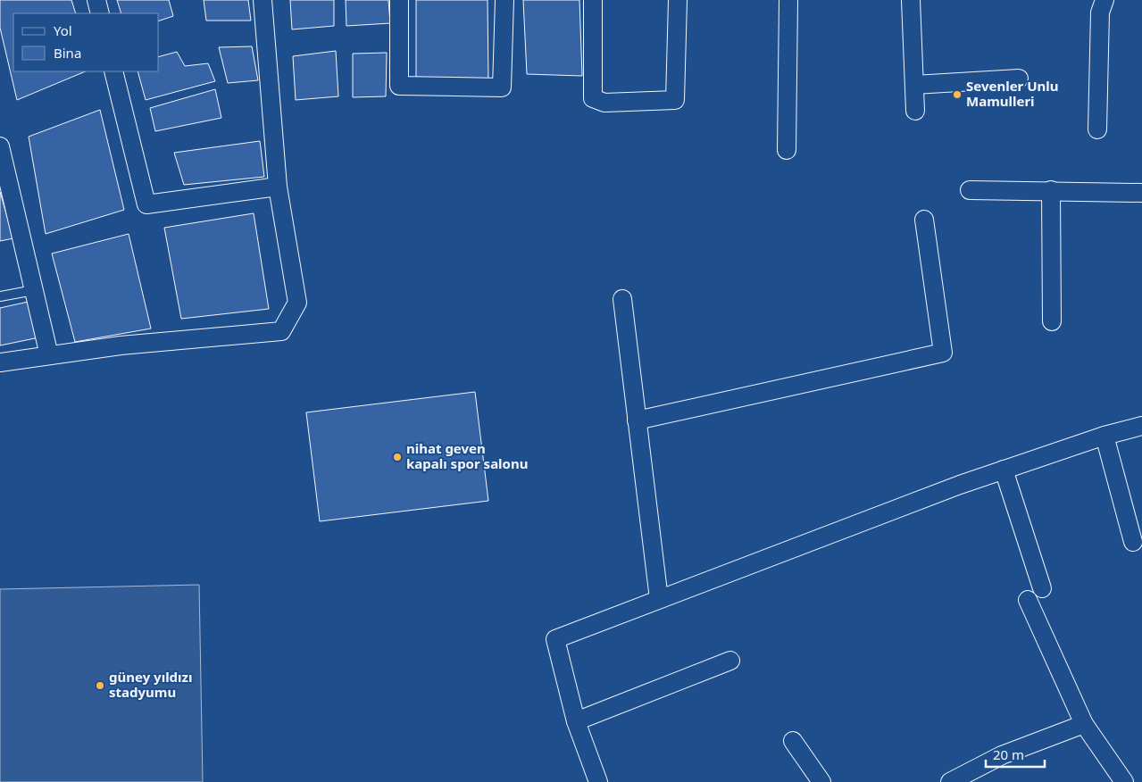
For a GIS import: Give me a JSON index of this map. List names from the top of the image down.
{
  "places": ["Sevenler Unlu Mamulleri", "nihat geven kapalı spor salonu", "güney yıldızı stadyumu"],
  "legend": ["Yol", "Bina"],
  "scale_bar": "20 m"
}
